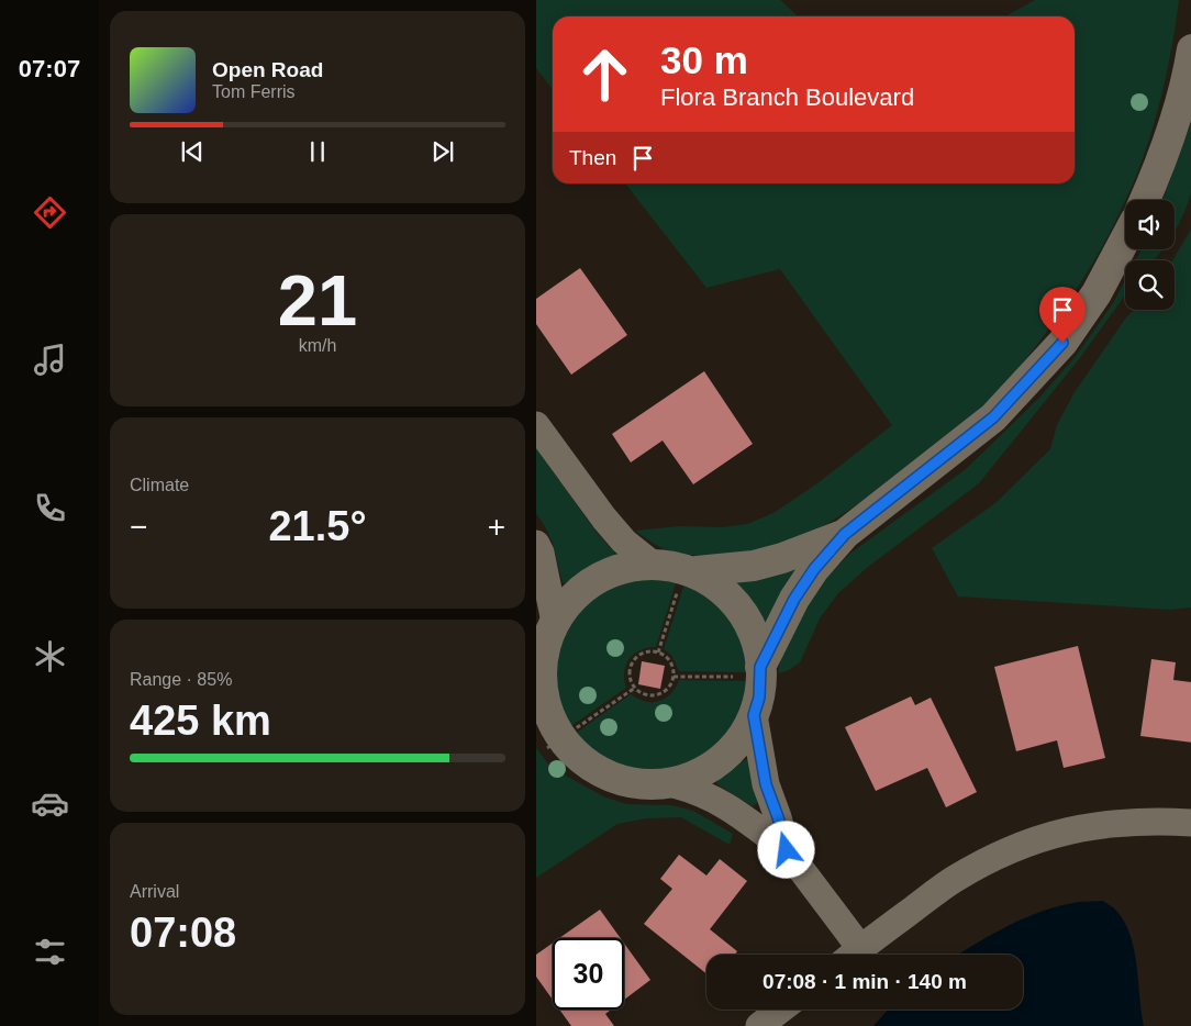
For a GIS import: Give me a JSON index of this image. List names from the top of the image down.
{
  "page": {
    "tabs": "07:07",
    "turn": ["30 m", "Flora Branch Boulevard"],
    "song": ["Open Road", "Tom Ferris"],
    "then": "Then",
    "tile": [
      ["21", "km/h"],
      "Climate",
      ["Range · 85%", "425 km"],
      ["Arrival", "07:08"]
    ],
    "heat": ["−", "21.5°", "+"],
    "limit": "30",
    "trip": "07:08 · 1 min · 140 m"
  }
}
